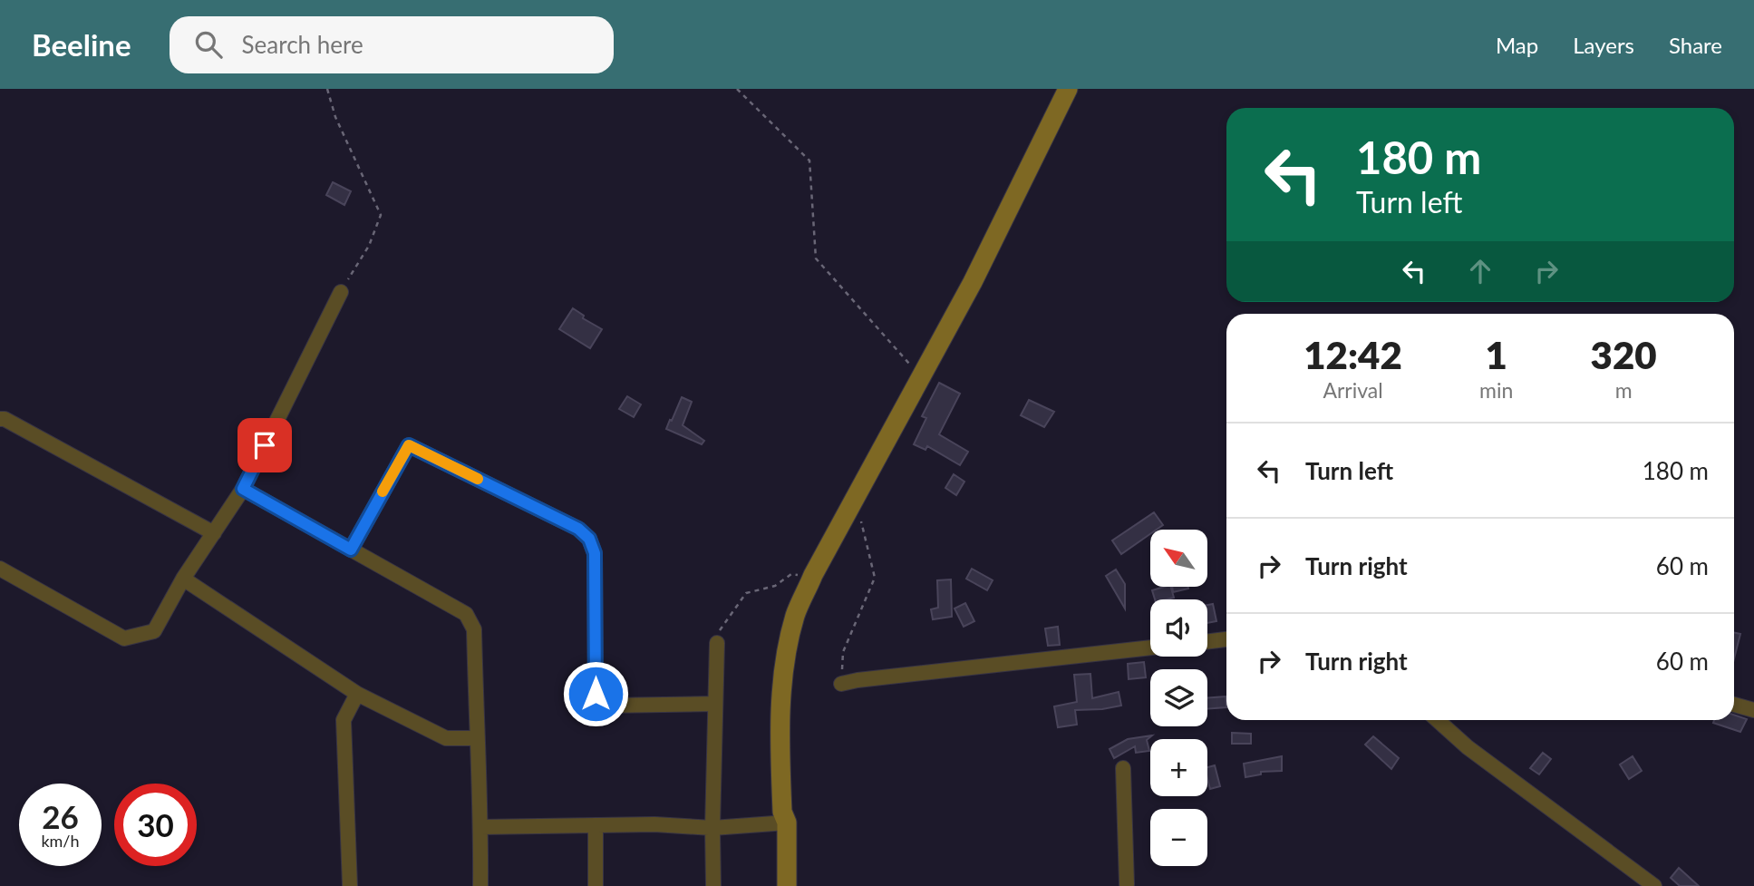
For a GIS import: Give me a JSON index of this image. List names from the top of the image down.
{
  "north": "top left",
  "page": {
    "header": "Beeline",
    "search": "Search here",
    "nav": ["Map", "Layers", "Share"],
    "turn": ["180 m", "Turn left"],
    "eta": [
      "12:42",
      "Arrival",
      "1",
      "min",
      "320",
      "m"
    ],
    "list": [
      {
        "name": "Turn left",
        "value": "180 m"
      },
      {
        "name": "Turn right",
        "value": "60 m"
      },
      {
        "name": "Turn right",
        "value": "60 m"
      }
    ],
    "map_buttons": ["+", "−"],
    "speed": "26 km/h",
    "limit": "30"
  }
}
